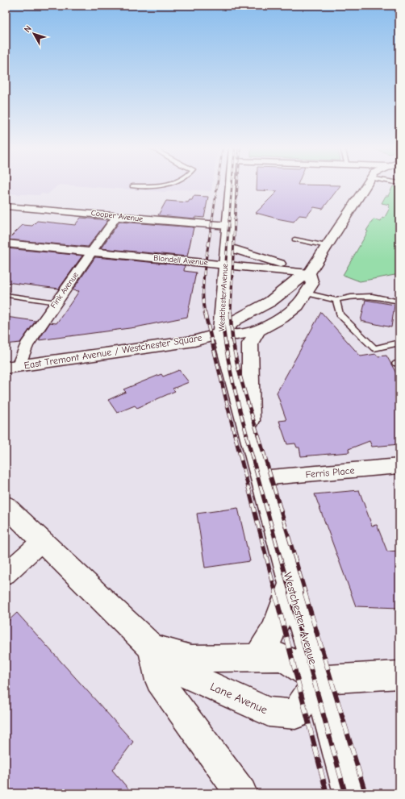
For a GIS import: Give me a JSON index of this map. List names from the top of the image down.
{
  "streets": {
    "main road": ["Westchester Avenue", "East Tremont Avenue / Westchester Square", "Lane Avenue"],
    "street": [
      "Cooper Avenue",
      "Blondell Avenue",
      "Fink Avenue",
      "Ferris Place"
    ]
  },
  "crossings": [
    ["Cooper Avenue", "Fink Avenue"],
    ["Cooper Avenue", "Westchester Avenue"],
    ["Blondell Avenue", "Fink Avenue"],
    ["Blondell Avenue", "Westchester Avenue"],
    ["Fink Avenue", "East Tremont Avenue / Westchester Square"],
    ["Westchester Avenue", "East Tremont Avenue / Westchester Square"],
    ["Westchester Avenue", "Ferris Place"],
    ["Westchester Avenue", "Lane Avenue"]
  ],
  "north": "top left"
}
